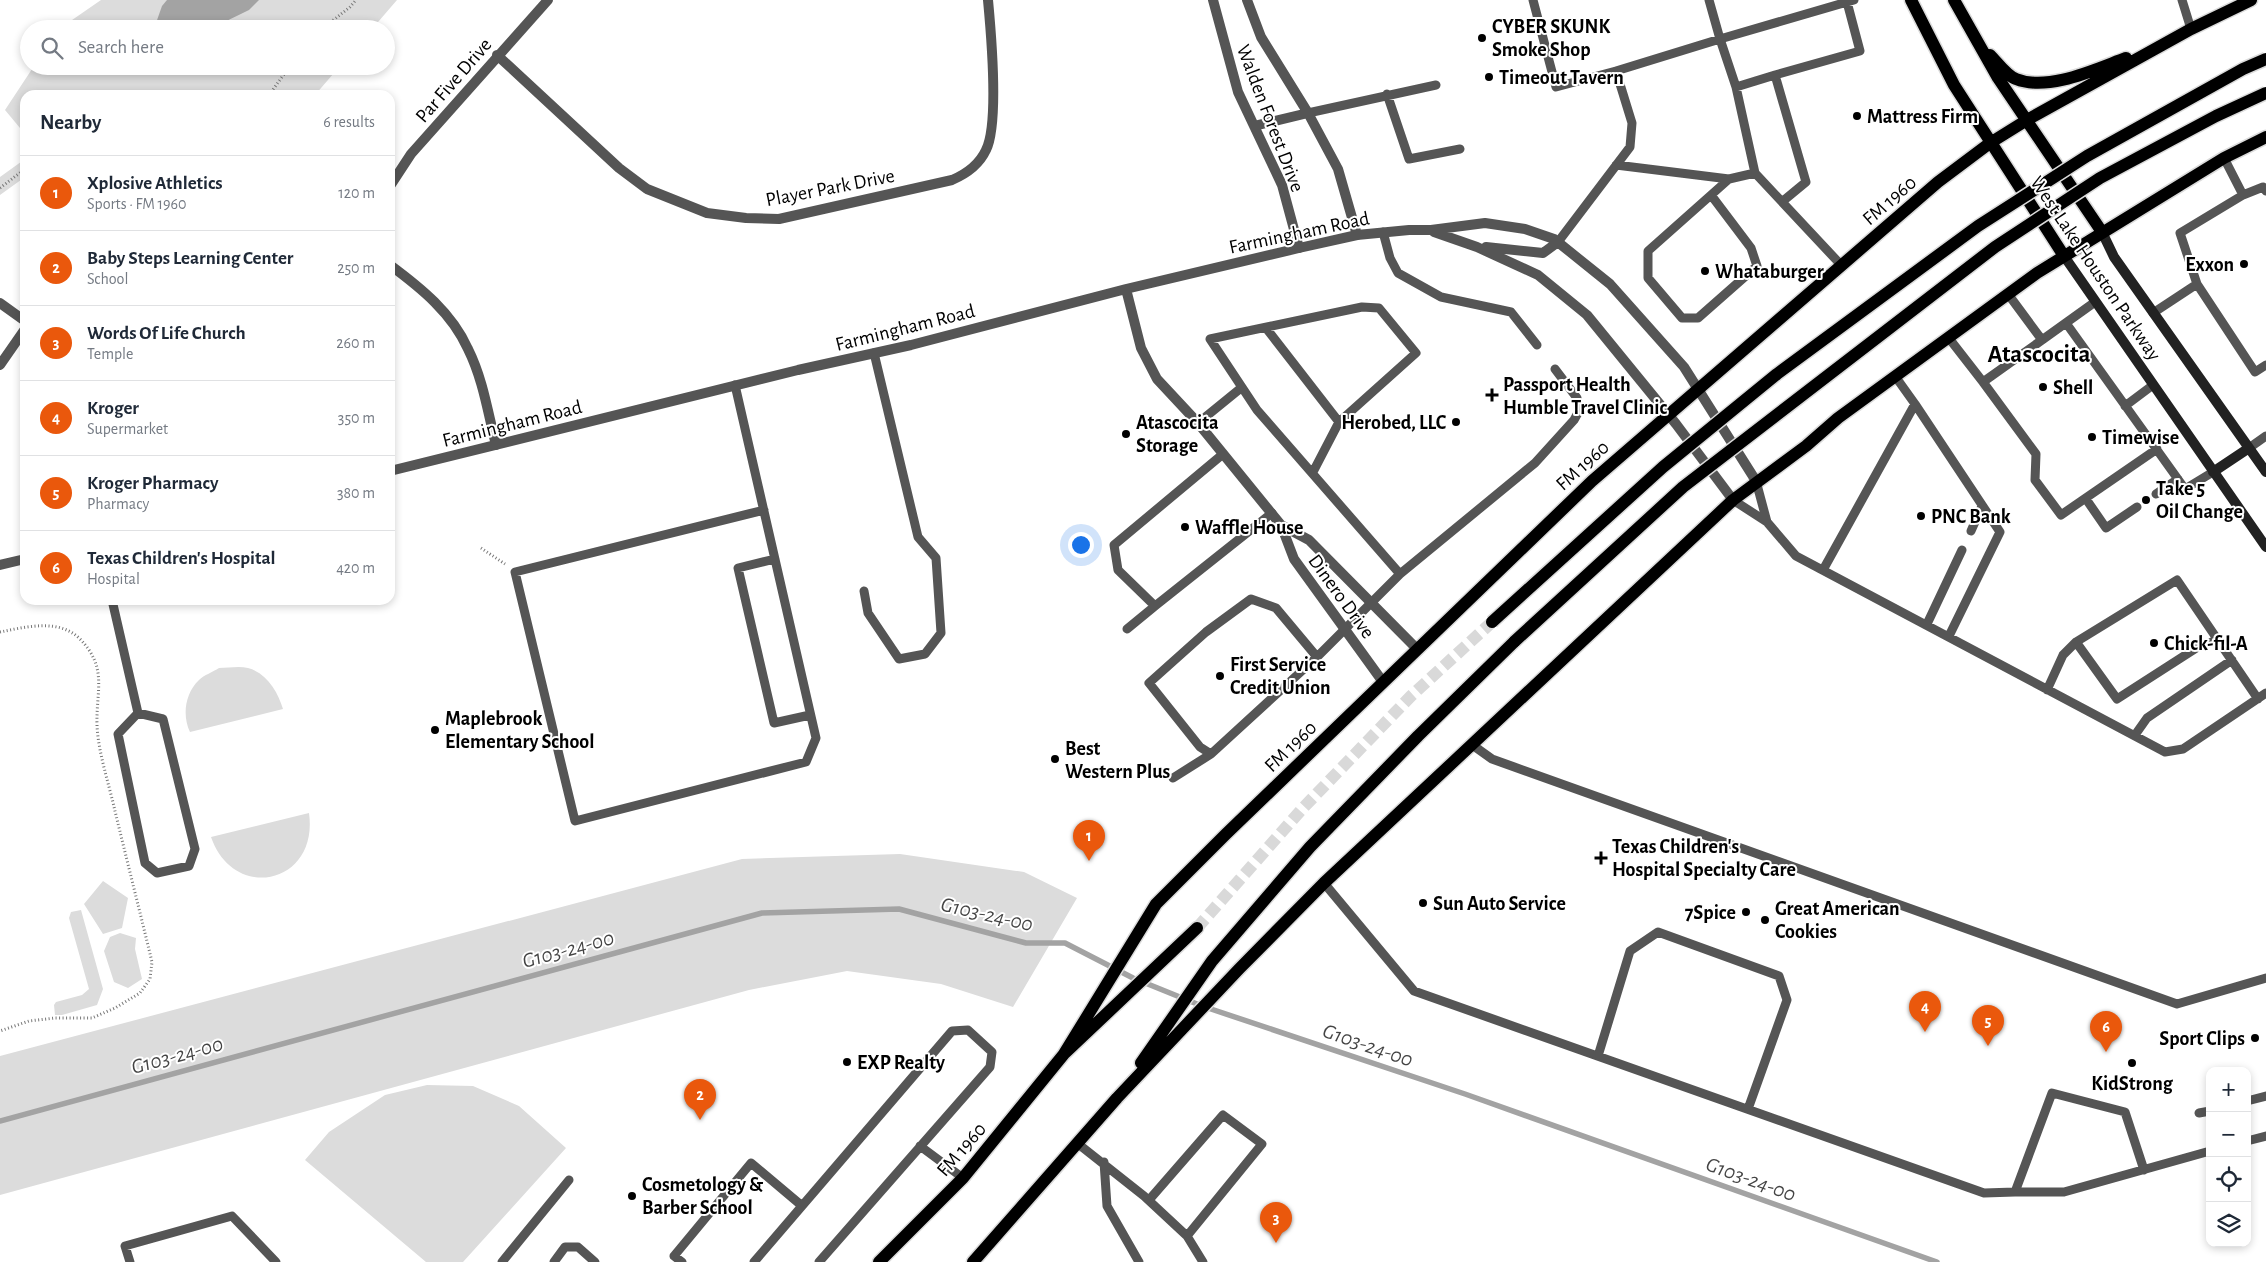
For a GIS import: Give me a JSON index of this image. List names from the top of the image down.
{
  "streets": {
    "main road": ["FM 1960", "West Lake Houston Parkway"],
    "street": [
      "Par Five Drive",
      "Walden Forest Drive",
      "Player Park Drive",
      "Farmingham Road",
      "Dinero Drive"
    ]
  },
  "crossings": [
    ["Par Five Drive", "Player Park Drive"],
    ["Walden Forest Drive", "Farmingham Road"],
    ["FM 1960", "Farmingham Road"],
    ["FM 1960", "West Lake Houston Parkway"],
    ["FM 1960", "Dinero Drive"],
    ["Farmingham Road", "Dinero Drive"]
  ],
  "districts": ["Atascocita"],
  "water": ["G103-24-00"],
  "places": {
    "other": [
      "CYBER SKUNK Smoke Shop",
      "Timeout Tavern",
      "Mattress Firm",
      "Exxon",
      "Whataburger",
      "Shell",
      "Herobed, LLC",
      "Atascocita Storage",
      "Timewise",
      "Take 5 Oil Change",
      "PNC Bank",
      "Waffle House",
      "Chick-fil-A",
      "First Service Credit Union",
      "Maplebrook Elementary School",
      "Best Western Plus",
      "Sun Auto Service",
      "7Spice",
      "Great American Cookies",
      "Sport Clips",
      "EXP Realty",
      "KidStrong",
      "Cosmetology & Barber School"
    ],
    "health": ["Passport Health Humble Travel Clinic", "Texas Children's Hospital Specialty Care"]
  },
  "page": {
    "search": "Search here",
    "heading": ["Nearby", "6 results"],
    "list": [
      {
        "mark": "1",
        "name": "Xplosive Athletics",
        "note": "Sports · FM 1960",
        "value": "120 m"
      },
      {
        "mark": "2",
        "name": "Baby Steps Learning Center",
        "note": "School",
        "value": "250 m"
      },
      {
        "mark": "3",
        "name": "Words Of Life Church",
        "note": "Temple",
        "value": "260 m"
      },
      {
        "mark": "4",
        "name": "Kroger",
        "note": "Supermarket",
        "value": "350 m"
      },
      {
        "mark": "5",
        "name": "Kroger Pharmacy",
        "note": "Pharmacy",
        "value": "380 m"
      },
      {
        "mark": "6",
        "name": "Texas Children's Hospital",
        "note": "Hospital",
        "value": "420 m"
      }
    ],
    "pins": [
      "1",
      "4",
      "5",
      "6",
      "2",
      "3"
    ],
    "map_buttons": ["+", "−"]
  }
}
